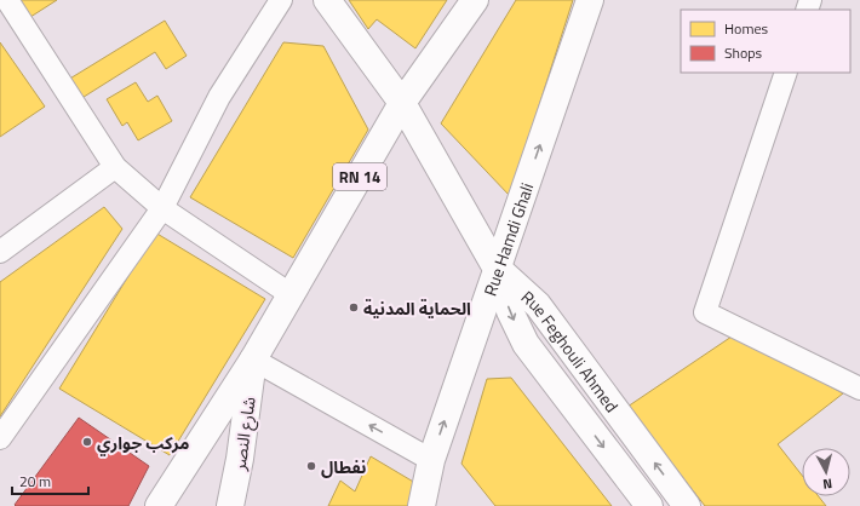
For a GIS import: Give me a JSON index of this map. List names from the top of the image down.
{
  "streets": {
    "main road": [
      "RN 14",
      "Rue Hamdi Ghali",
      "Rue Feghouli Ahmed",
      "شارع النصر"
    ]
  },
  "crossings": [
    ["RN 14", "شارع النصر"],
    ["Rue Hamdi Ghali", "Rue Feghouli Ahmed"]
  ],
  "places": ["الحماية المدنية", "مركب جواري", "نفطال"],
  "legend": ["Homes", "Shops"],
  "scale_bar": "20 m",
  "north": "bottom"
}
